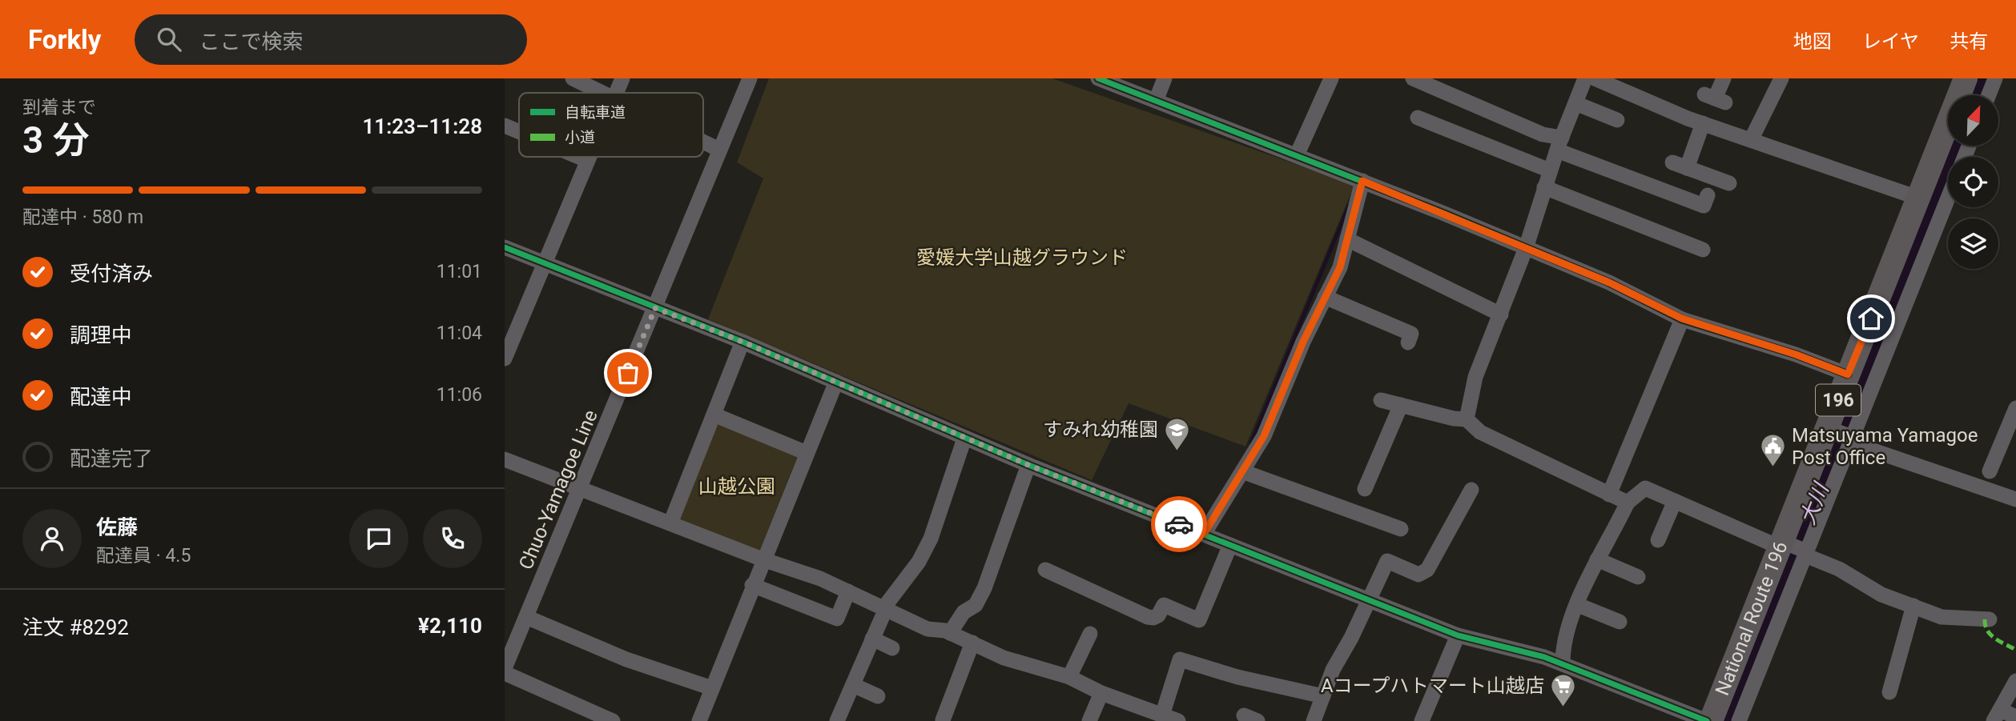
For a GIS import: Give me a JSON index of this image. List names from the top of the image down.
{
  "streets": {
    "highway": ["196", "National Route 196"],
    "street": ["Chuo-Yamagoe Line"]
  },
  "water": ["大川"],
  "parks": ["愛媛大学山越グラウンド", "山越公園"],
  "places": {
    "school or university": ["すみれ幼稚園"],
    "public building": ["Matsuyama Yamagoe Post Office"],
    "supermarket": ["Aコープハトマート山越店"]
  },
  "legend": ["自転車道", "小道"],
  "north": "top right",
  "page": {
    "header": "Forkly",
    "search": "ここで検索",
    "nav": ["地図", "レイヤ", "共有"],
    "heading": ["3 分", "到着まで", "11:23–11:28"],
    "panel": [
      "佐藤",
      "配達員 · 4.5",
      "注文 #8292",
      "¥2,110"
    ],
    "bar": "配達中 · 580 m",
    "list": [
      ["受付済み", "11:01"],
      ["調理中", "11:04"],
      ["配達中", "11:06"],
      "配達完了"
    ]
  }
}
